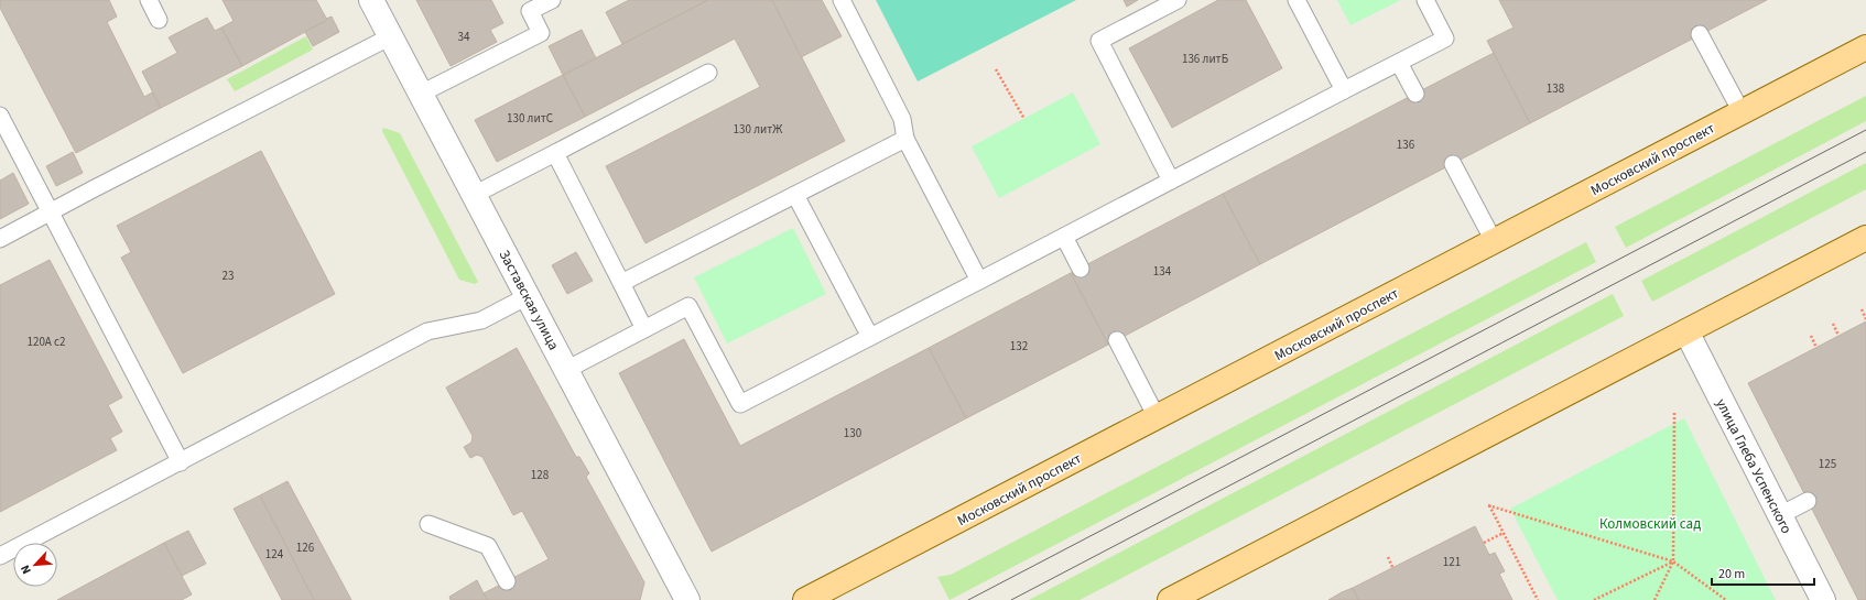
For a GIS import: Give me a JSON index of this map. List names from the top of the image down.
{
  "streets": {
    "main road": ["Московский проспект"],
    "street": ["Заставская улица", "улица Глеба Успенского"]
  },
  "parks": ["Колмовский сад"],
  "house_numbers": [
    "34",
    "136 литБ",
    "138",
    "130 литС",
    "130 литЖ",
    "136",
    "134",
    "23",
    "120А с2",
    "132",
    "130",
    "125",
    "128",
    "126",
    "124",
    "121"
  ],
  "scale_bar": "20 m",
  "north": "bottom left"
}
